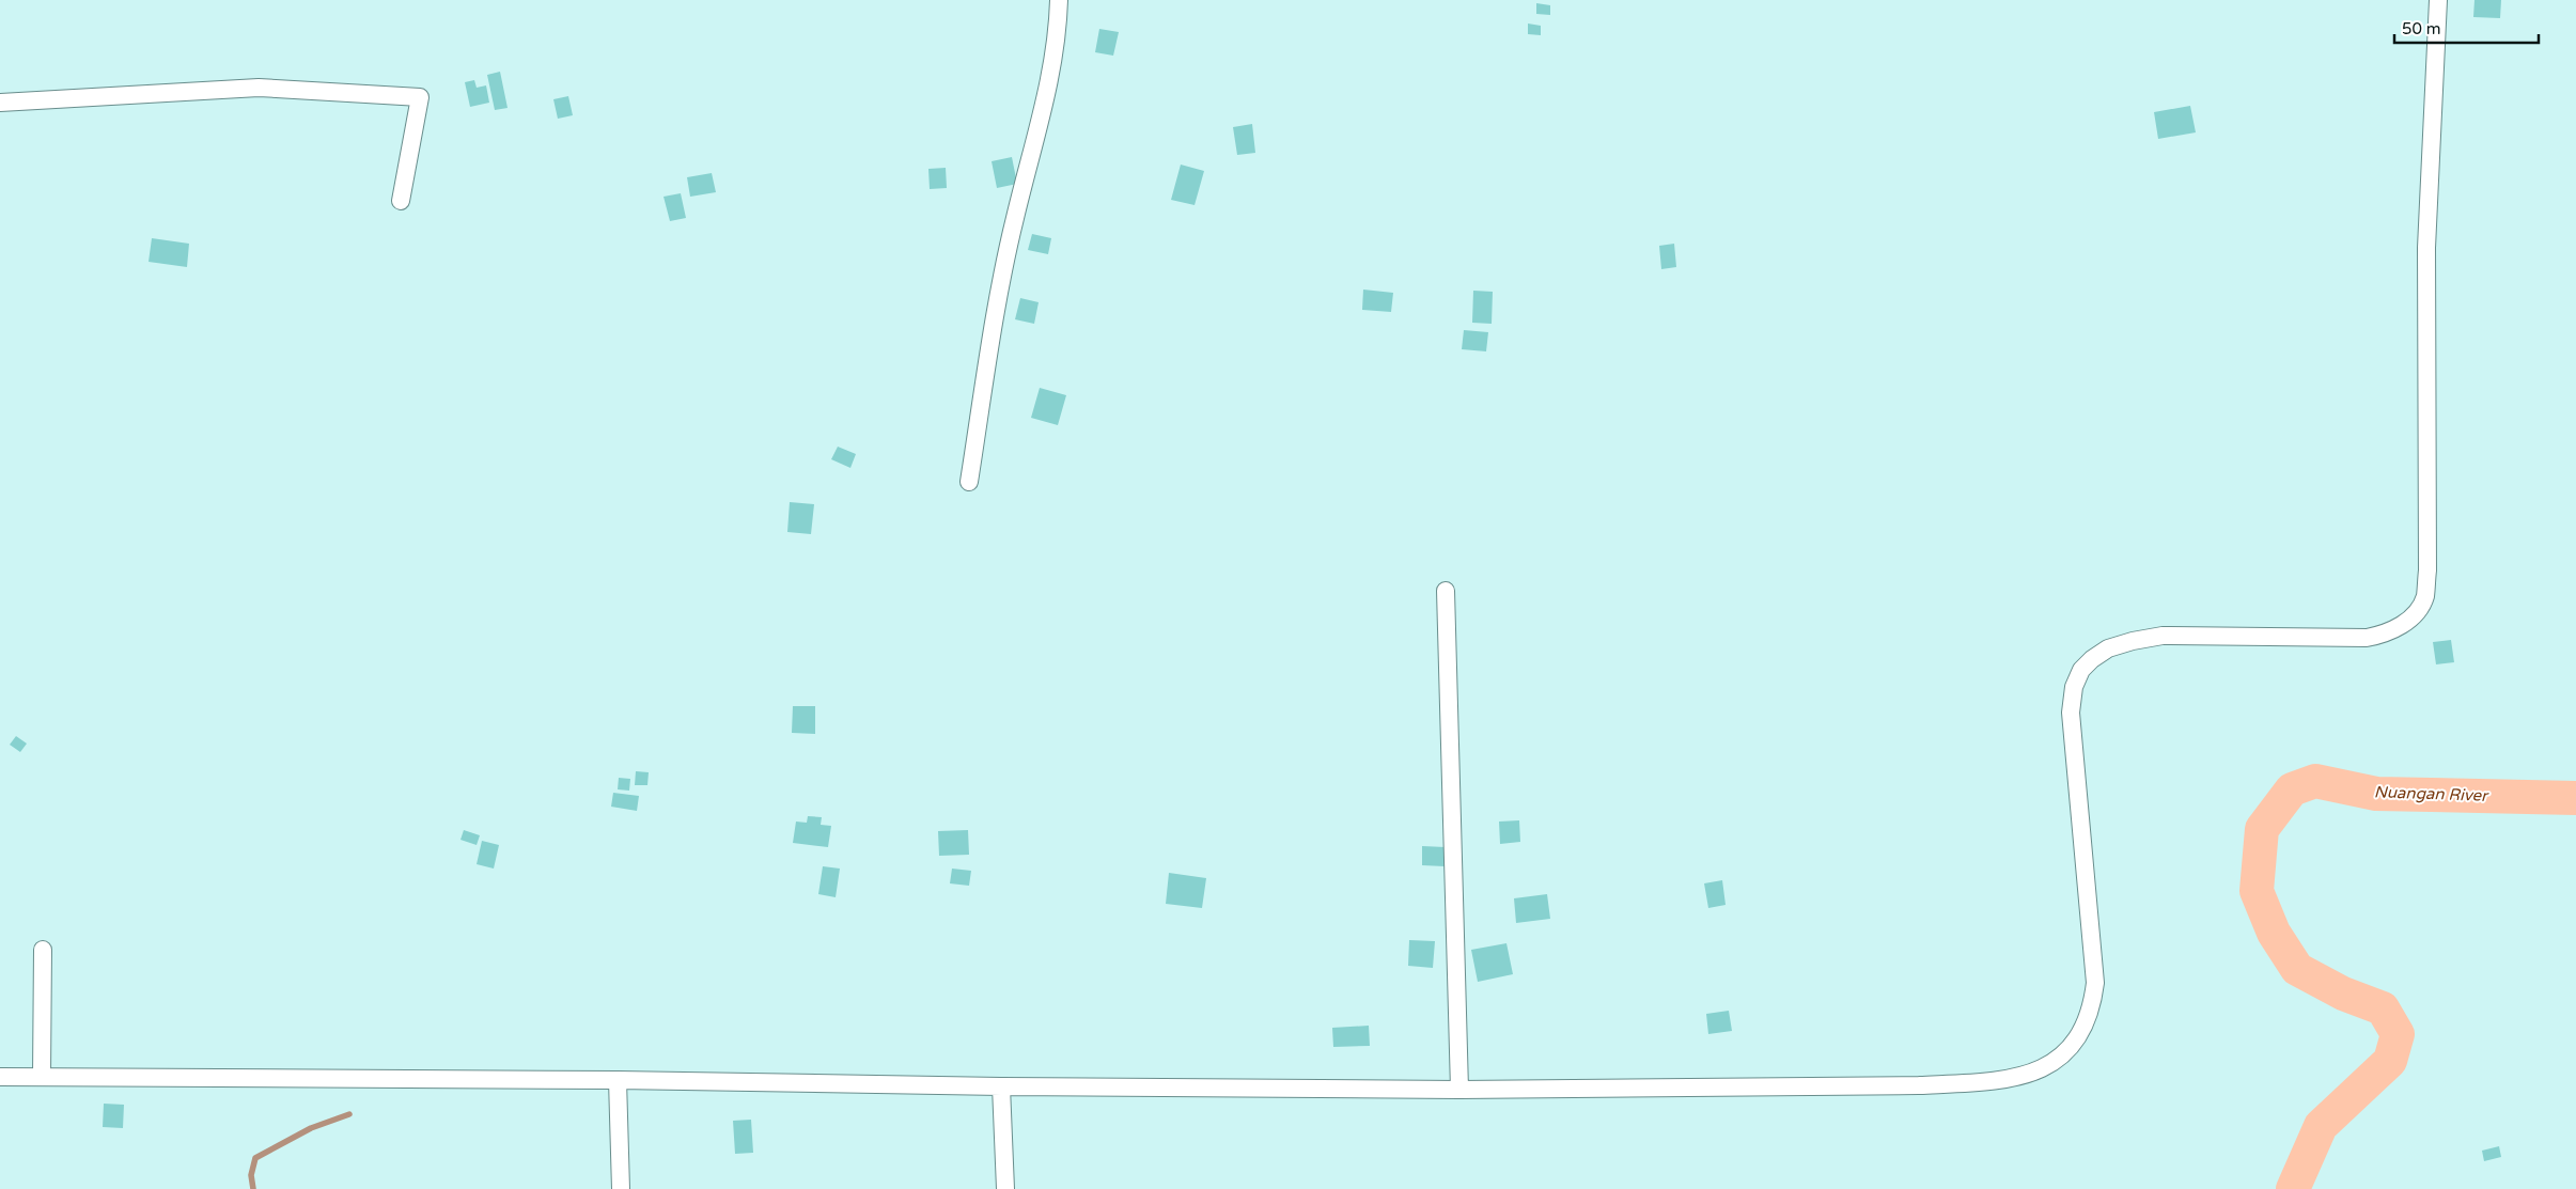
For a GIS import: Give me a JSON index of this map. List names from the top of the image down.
{
  "water": ["Nuangan River"],
  "scale_bar": "50 m"
}
